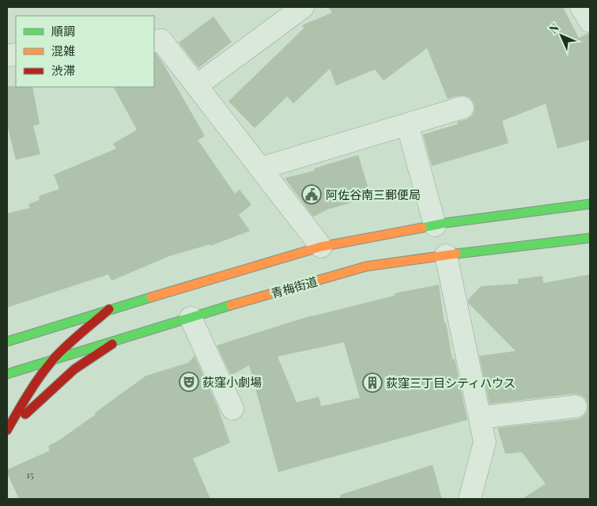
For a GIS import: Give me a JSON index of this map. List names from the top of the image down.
{
  "streets": {
    "main road": ["青梅街道"]
  },
  "places": {
    "public building": ["阿佐谷南三郵便局"],
    "theatre": ["荻窪小劇場"],
    "building": ["荻窪三丁目シティハウス"]
  },
  "house_numbers": ["15"],
  "legend": ["順調", "混雑", "渋滞"],
  "north": "top left"
}
